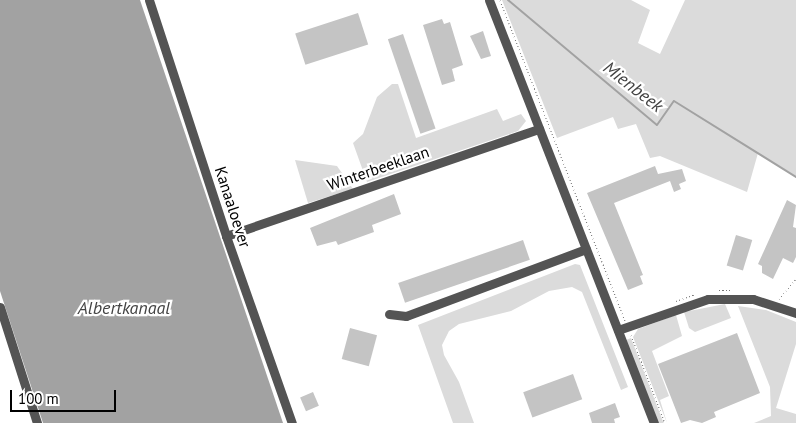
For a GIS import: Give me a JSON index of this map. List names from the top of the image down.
{
  "streets": {
    "street": ["Winterbeeklaan", "Kanaaloever"]
  },
  "crossings": [
    ["Winterbeeklaan", "Kanaaloever"]
  ],
  "water": ["Mienbeek", "Albertkanaal"],
  "scale_bar": "100 m"
}
